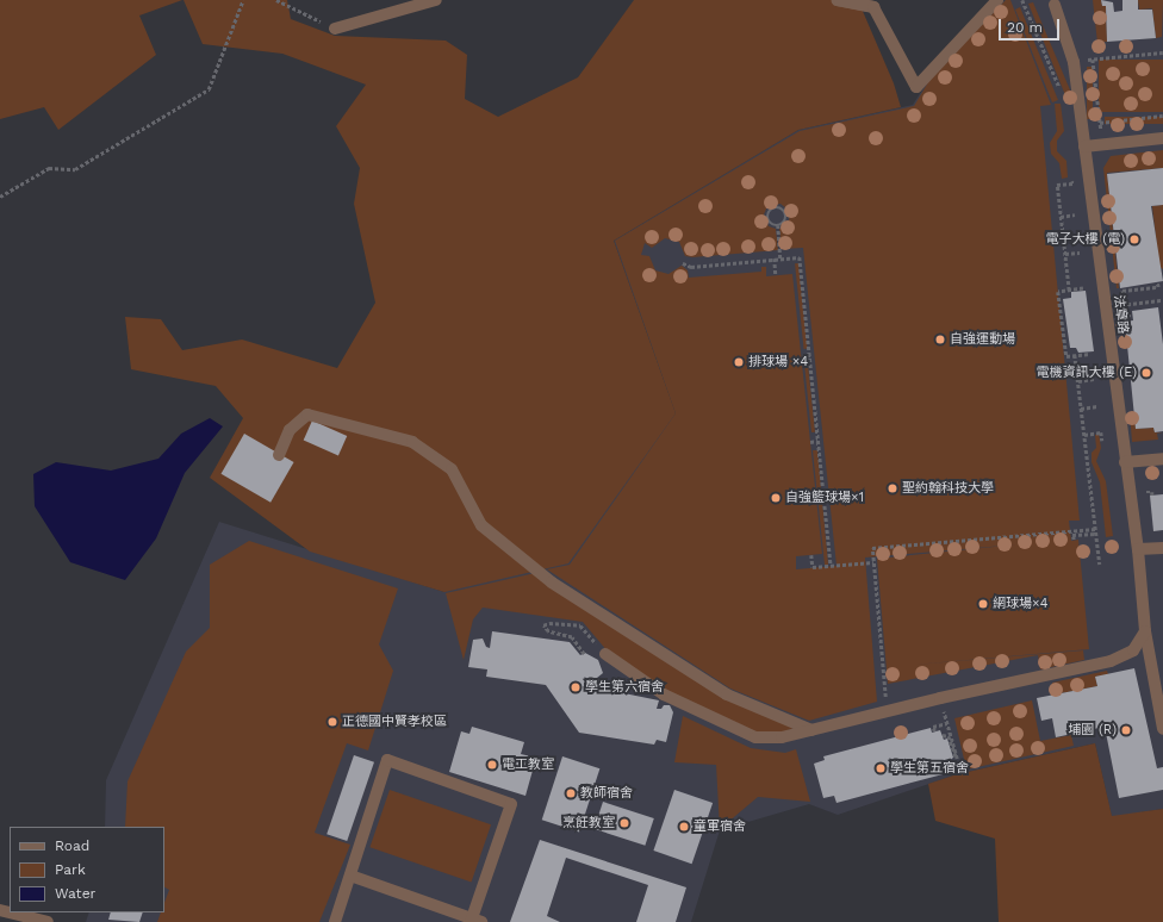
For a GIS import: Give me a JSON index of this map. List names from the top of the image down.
{
  "streets": {
    "street": ["法章路"]
  },
  "places": [
    "電子大樓 (電)",
    "自強運動場",
    "排球場 ×4",
    "電機資訊大樓 (E)",
    "聖約翰科技大學",
    "自強籃球場×1",
    "網球場×4",
    "學生第六宿舍",
    "正德國中賢孝校區",
    "埔園 (R)",
    "電工教室",
    "學生第五宿舍",
    "教師宿舍",
    "烹飪教室",
    "童軍宿舍"
  ],
  "legend": ["Road", "Park", "Water"],
  "scale_bar": "20 m"
}
